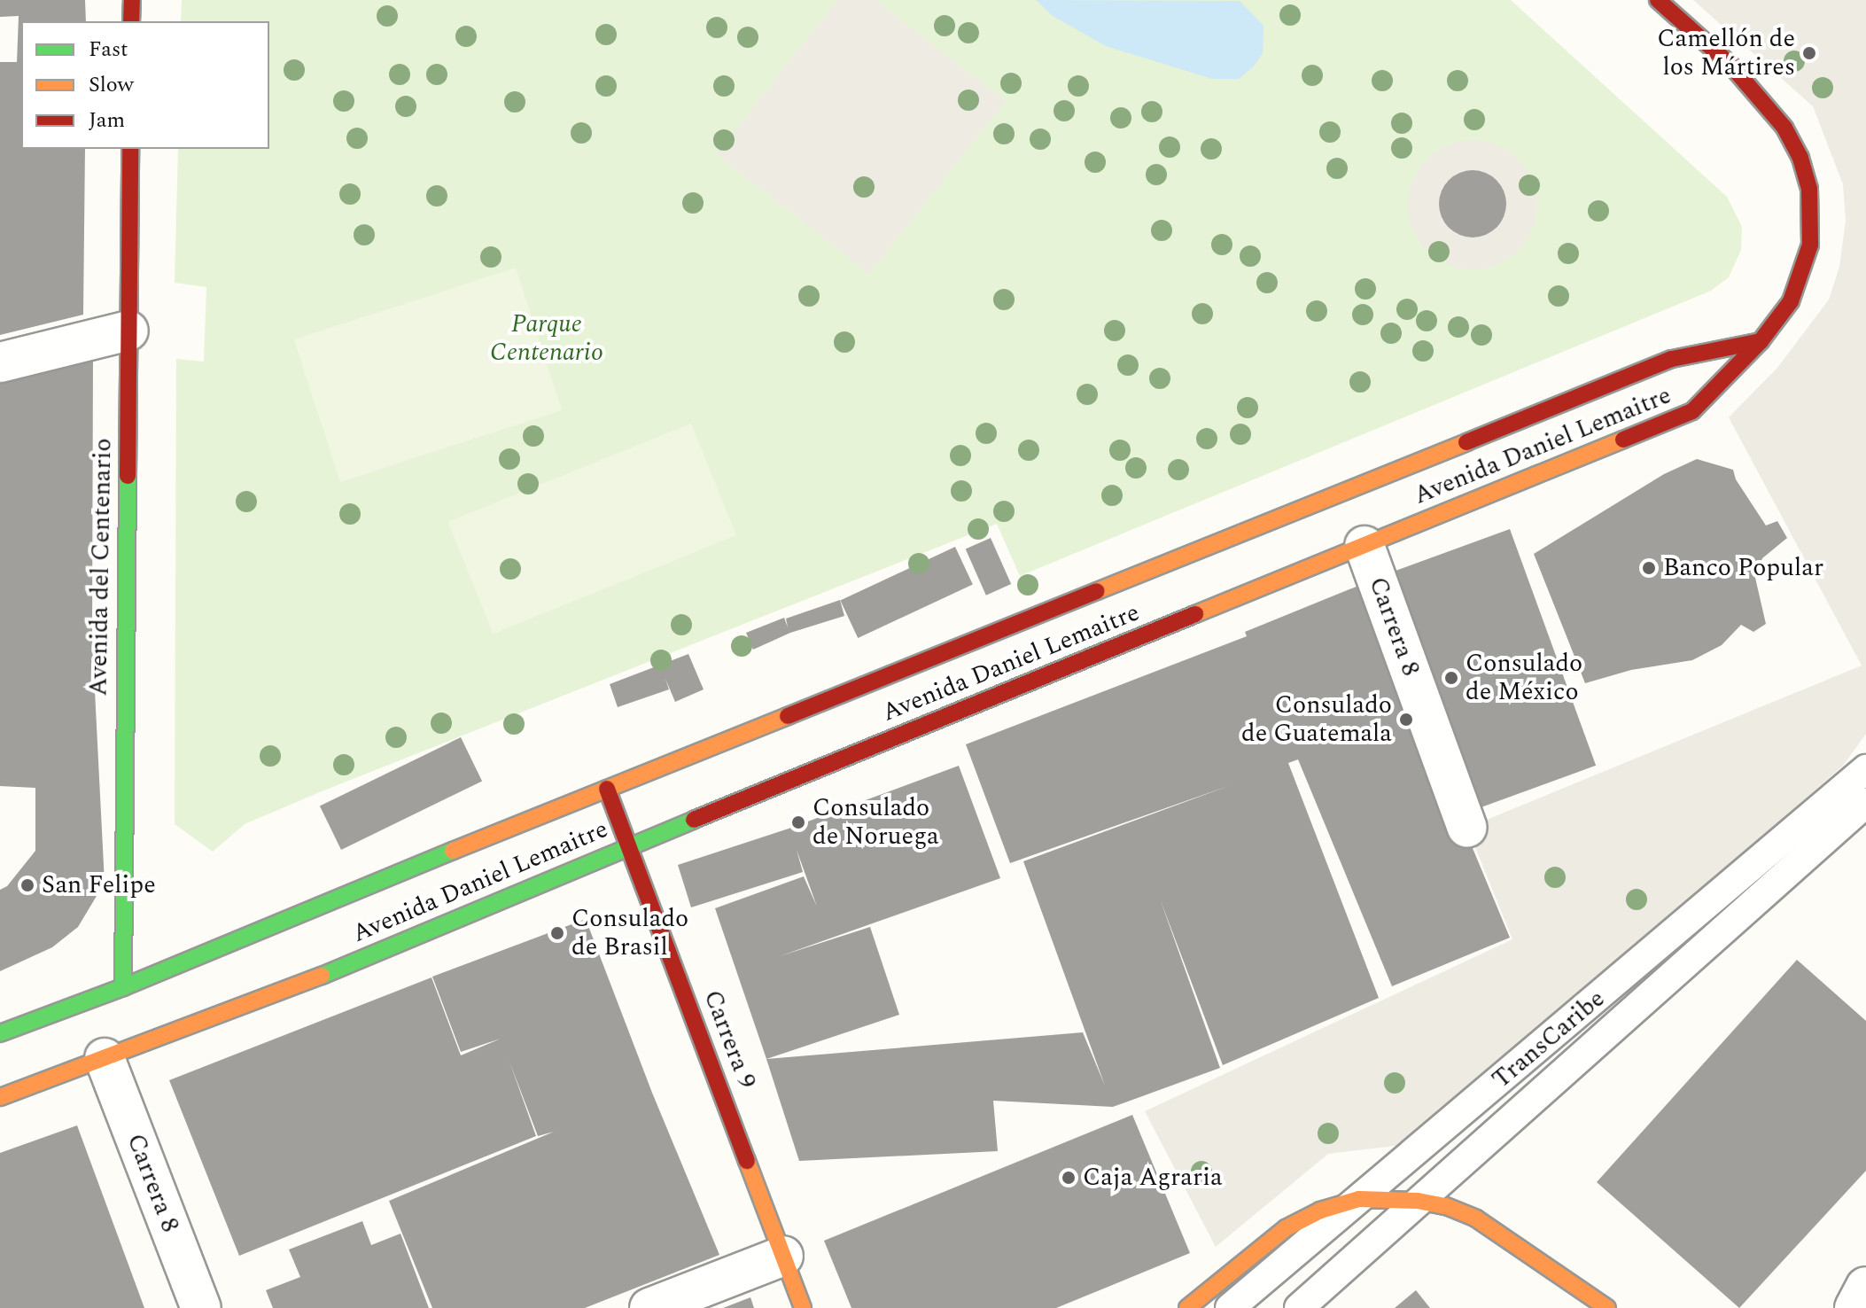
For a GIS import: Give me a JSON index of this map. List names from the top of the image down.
{
  "streets": {
    "main road": ["Avenida Daniel Lemaitre", "Avenida del Centenario", "Carrera 9"],
    "street": ["Carrera 8"],
    "lane": ["TransCaribe"]
  },
  "crossings": [
    ["Avenida Daniel Lemaitre", "Avenida del Centenario"],
    ["Avenida Daniel Lemaitre", "Carrera 8"],
    ["Avenida Daniel Lemaitre", "Carrera 9"]
  ],
  "parks": ["Parque Centenario"],
  "places": [
    "Camellón de los Mártires",
    "Banco Popular",
    "Consulado de México",
    "Consulado de Guatemala",
    "Consulado de Noruega",
    "San Felipe",
    "Consulado de Brasil",
    "Caja Agraria"
  ],
  "legend": ["Fast", "Slow", "Jam"]
}
